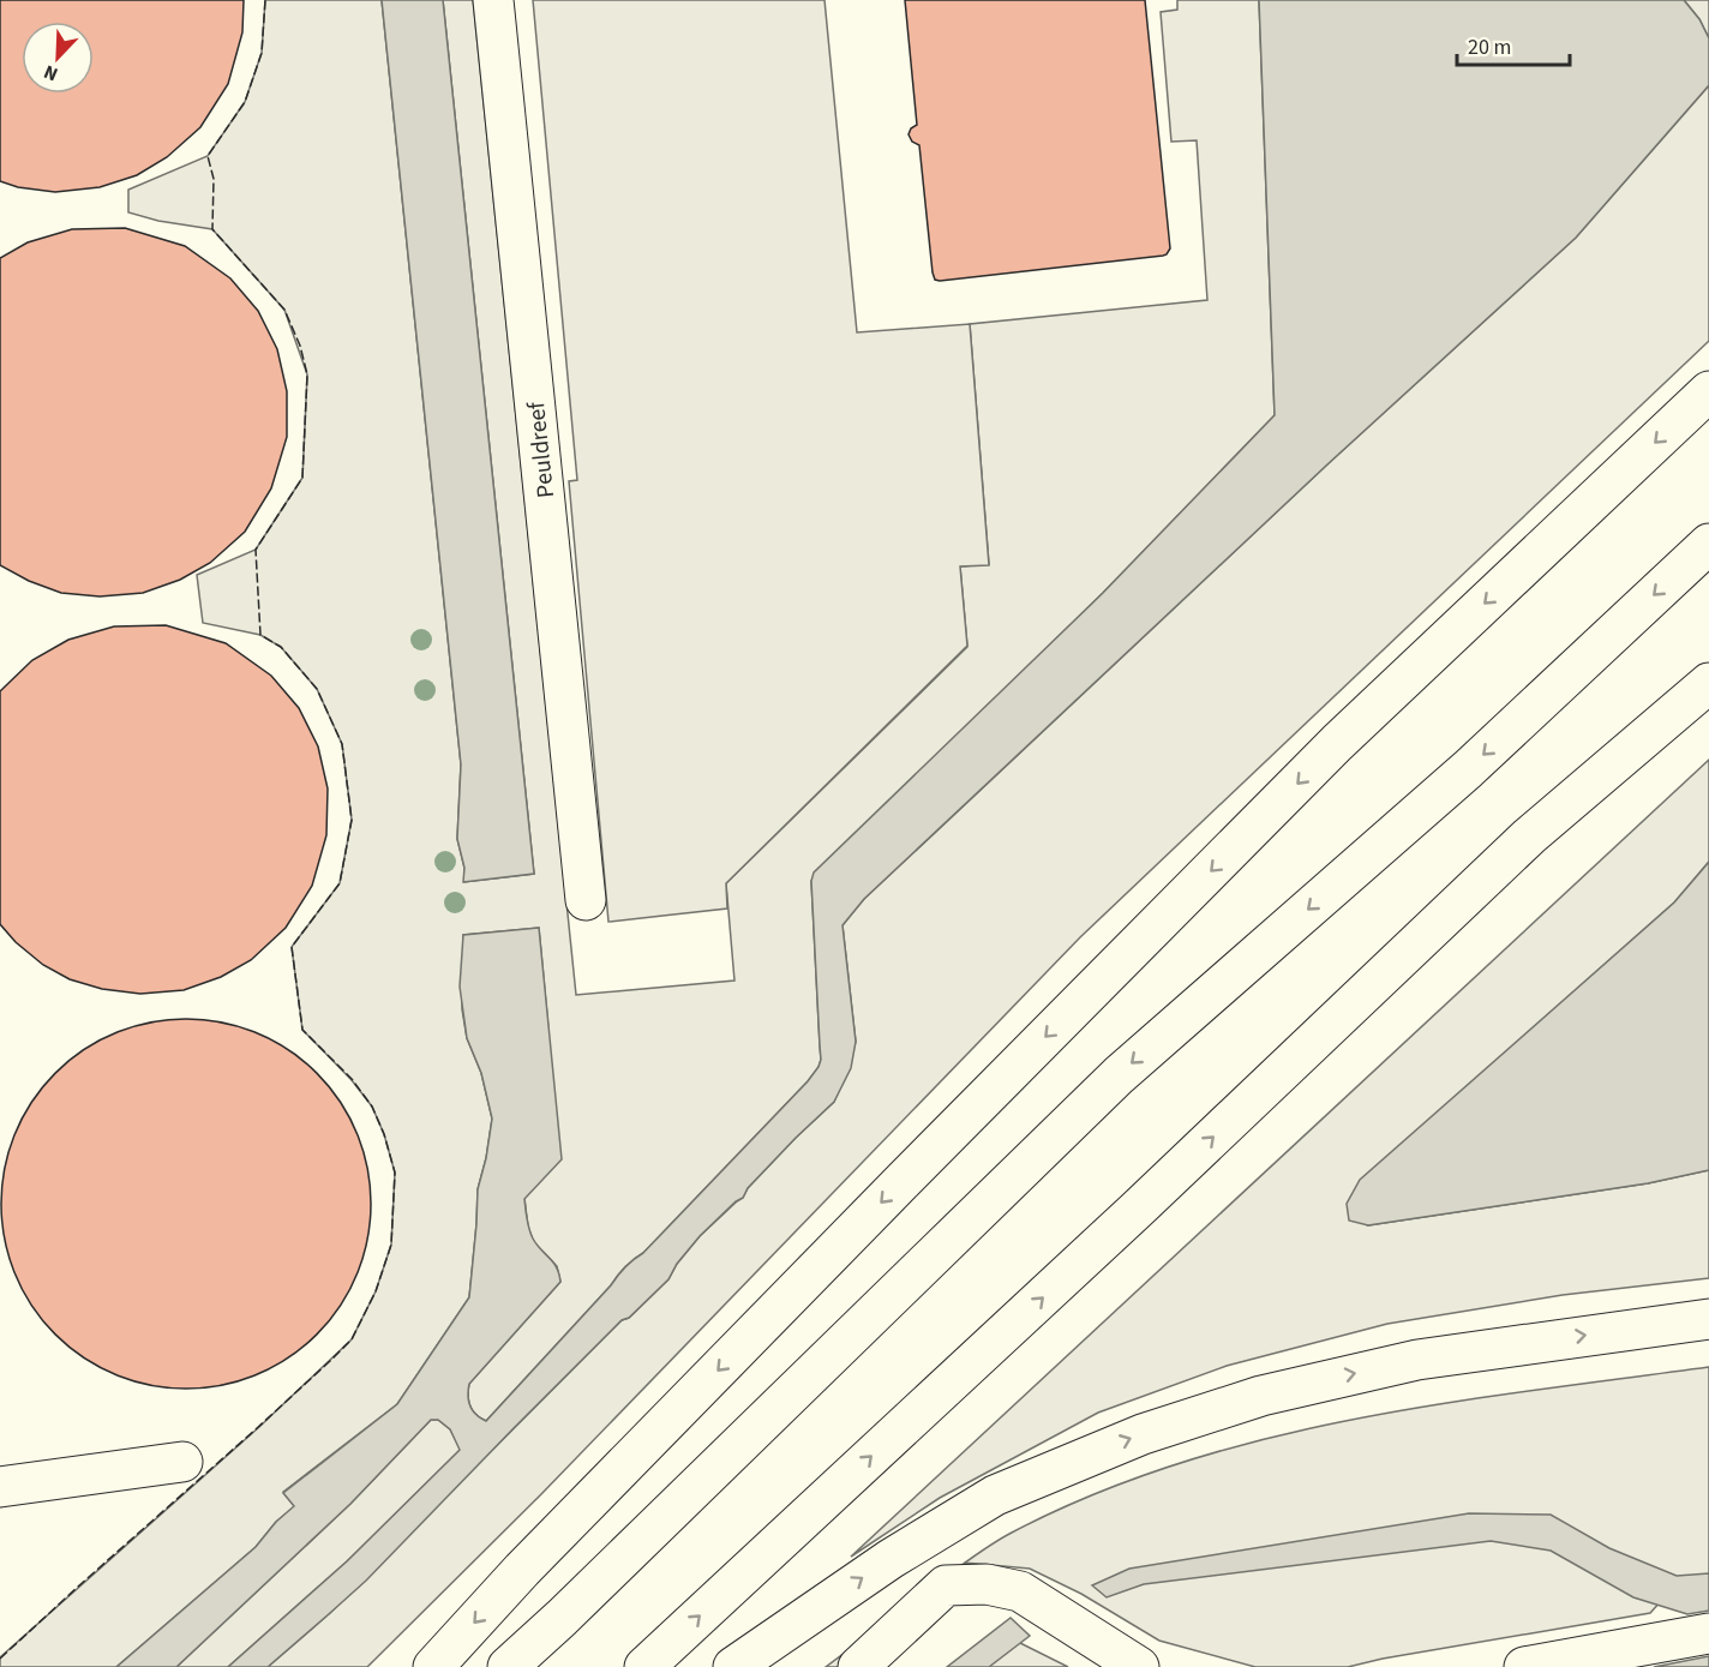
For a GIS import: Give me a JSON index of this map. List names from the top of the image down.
{
  "streets": {
    "main road": ["Peuldreef"]
  },
  "scale_bar": "20 m",
  "north": "bottom left"
}
